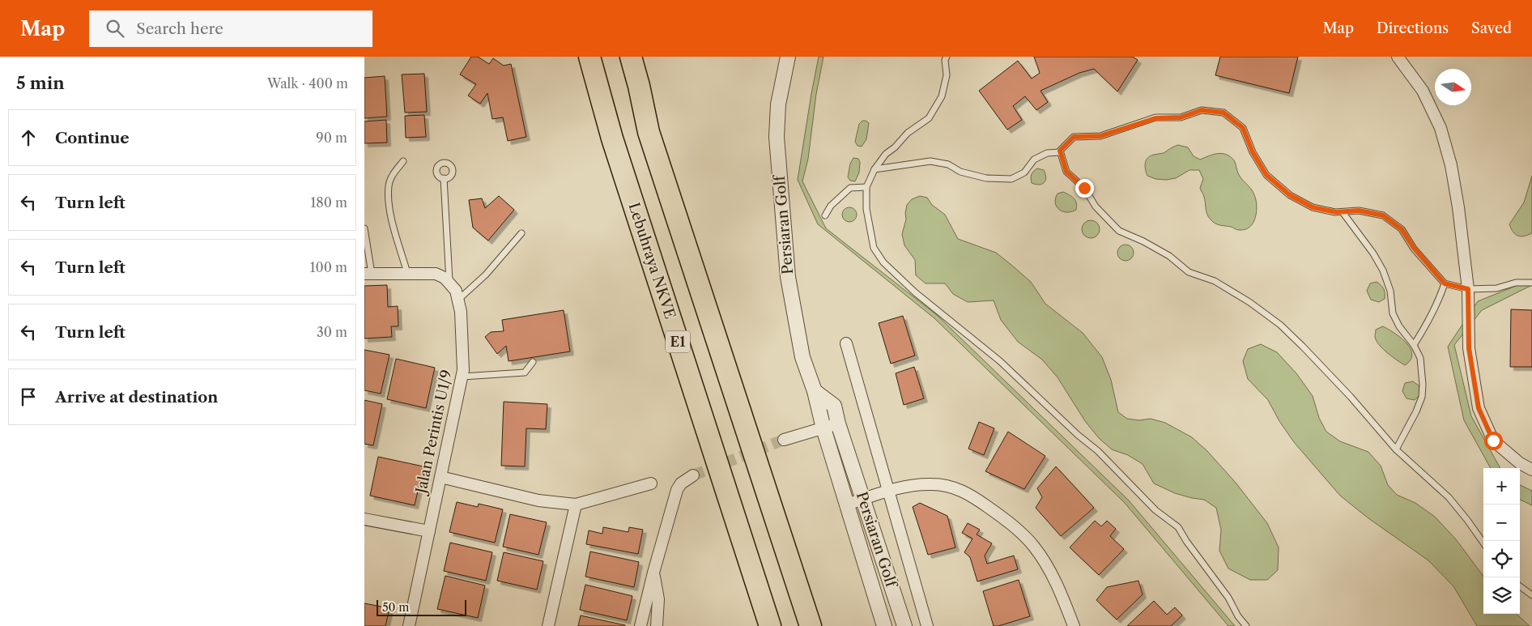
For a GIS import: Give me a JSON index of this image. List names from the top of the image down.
{
  "streets": {
    "highway": ["Lebuhraya NKVE", "E1"],
    "street": ["Persiaran Golf", "Jalan Perintis U1/9"]
  },
  "scale_bar": "50 m",
  "north": "right",
  "page": {
    "header": "Map",
    "search": "Search here",
    "nav": ["Map", "Directions", "Saved"],
    "heading": ["5 min", "Walk · 400 m"],
    "list": [
      ["Continue", "90 m"],
      ["Turn left", "180 m"],
      ["Turn left", "100 m"],
      ["Turn left", "30 m"],
      "Arrive at destination"
    ],
    "map_buttons": ["+", "−"],
    "scale": "50 m"
  }
}
